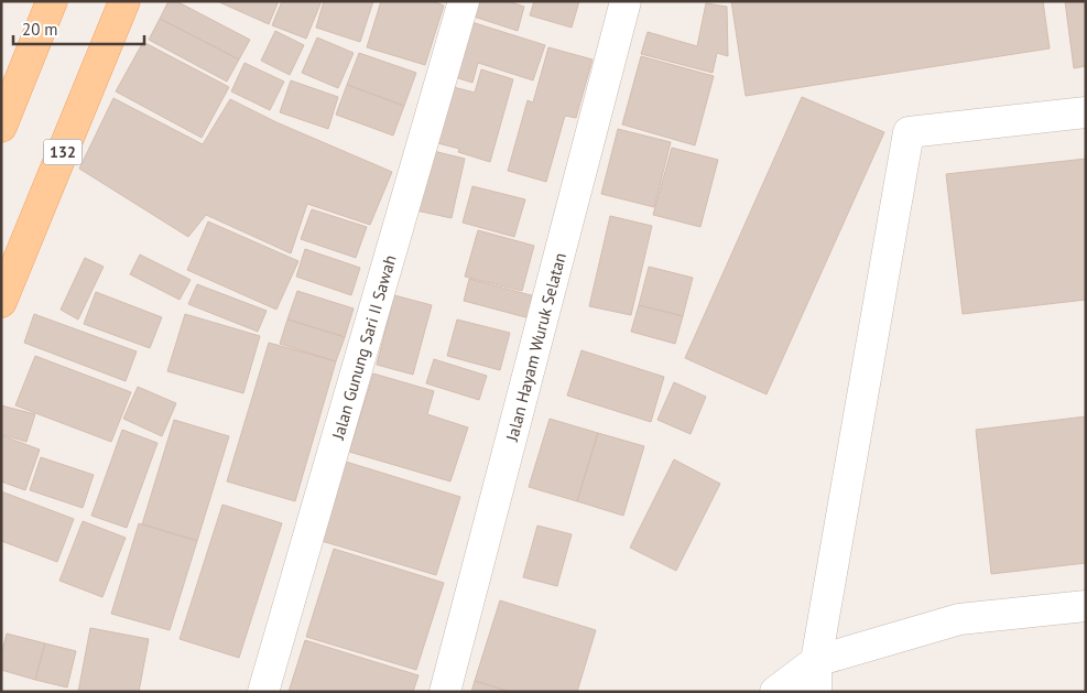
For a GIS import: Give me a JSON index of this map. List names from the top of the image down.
{
  "streets": {
    "main road": ["132"],
    "street": ["Jalan Gunung Sari II Sawah", "Jalan Hayam Wuruk Selatan"]
  },
  "scale_bar": "20 m"
}
